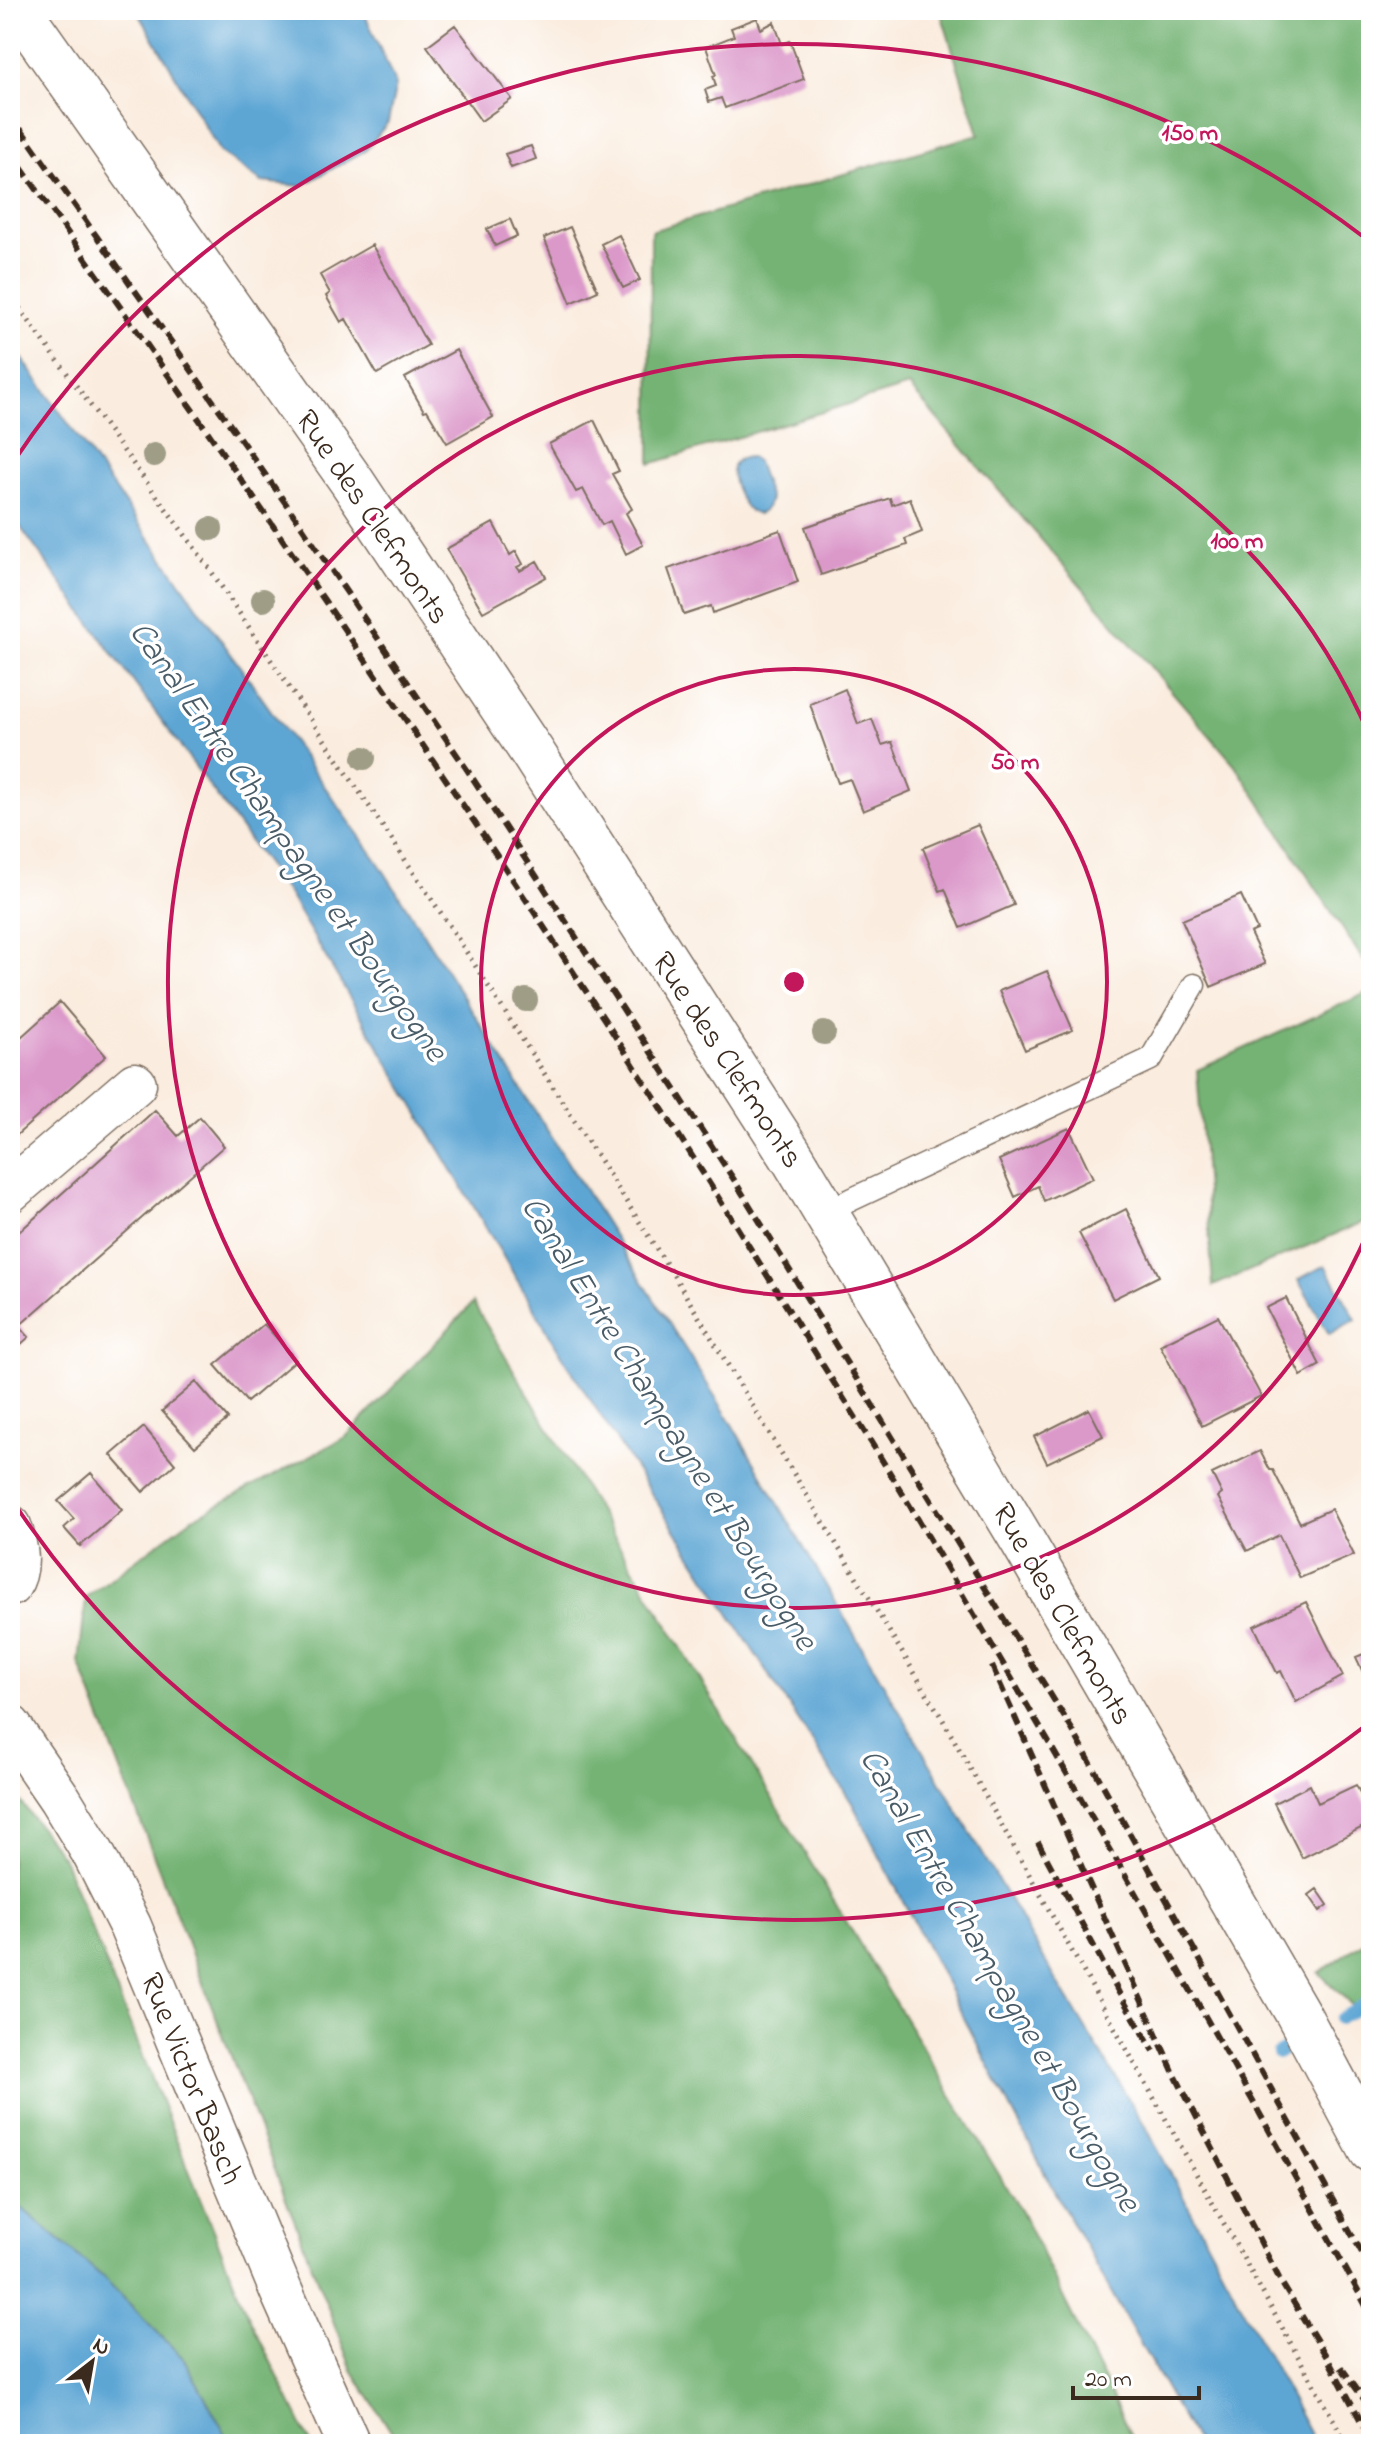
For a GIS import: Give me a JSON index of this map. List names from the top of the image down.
{
  "streets": {
    "street": ["Rue des Clefmonts", "Rue Victor Basch"]
  },
  "water": ["Canal Entre Champagne et Bourgogne"],
  "scale_bar": "20 m",
  "north": "top right",
  "rings": ["150 m", "100 m", "50 m"]
}
